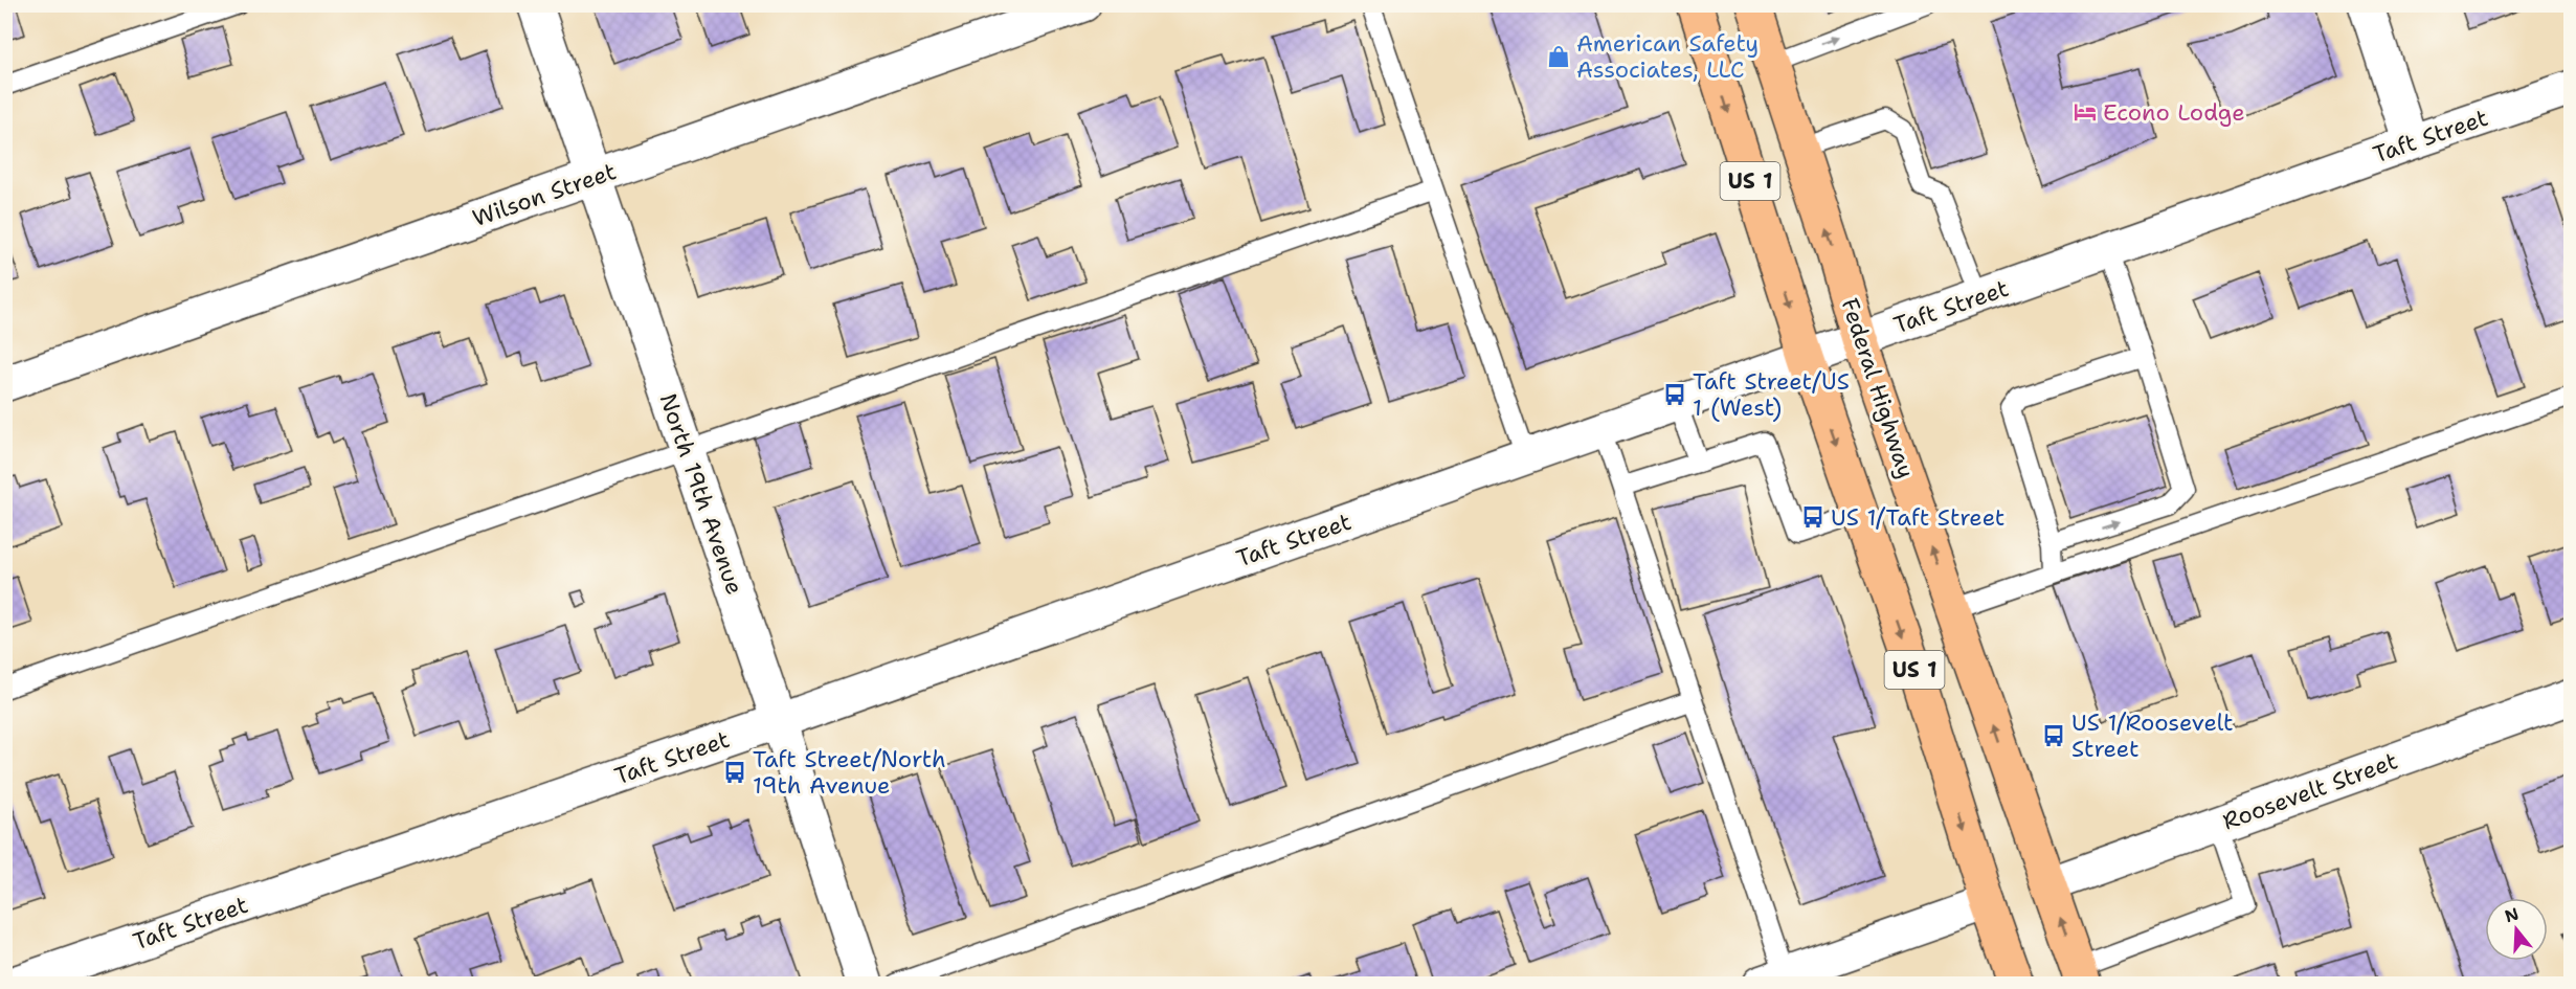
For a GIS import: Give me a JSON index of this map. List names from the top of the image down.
{
  "streets": {
    "main road": ["US 1", "Federal Highway"],
    "street": [
      "Taft Street",
      "Wilson Street",
      "North 19th Avenue",
      "Roosevelt Street"
    ]
  },
  "crossings": [
    ["Taft Street", "US 1"],
    ["Taft Street", "Federal Highway"],
    ["Taft Street", "North 19th Avenue"],
    ["Wilson Street", "North 19th Avenue"],
    ["Federal Highway", "Roosevelt Street"]
  ],
  "places": {
    "shop": ["American Safety Associates, LLC"],
    "hotel": ["Econo Lodge"],
    "bus stop": [
      "Taft Street/US 1 (West)",
      "US 1/Taft Street",
      "US 1/Roosevelt Street",
      "Taft Street/North 19th Avenue"
    ]
  },
  "north": "top"
}
